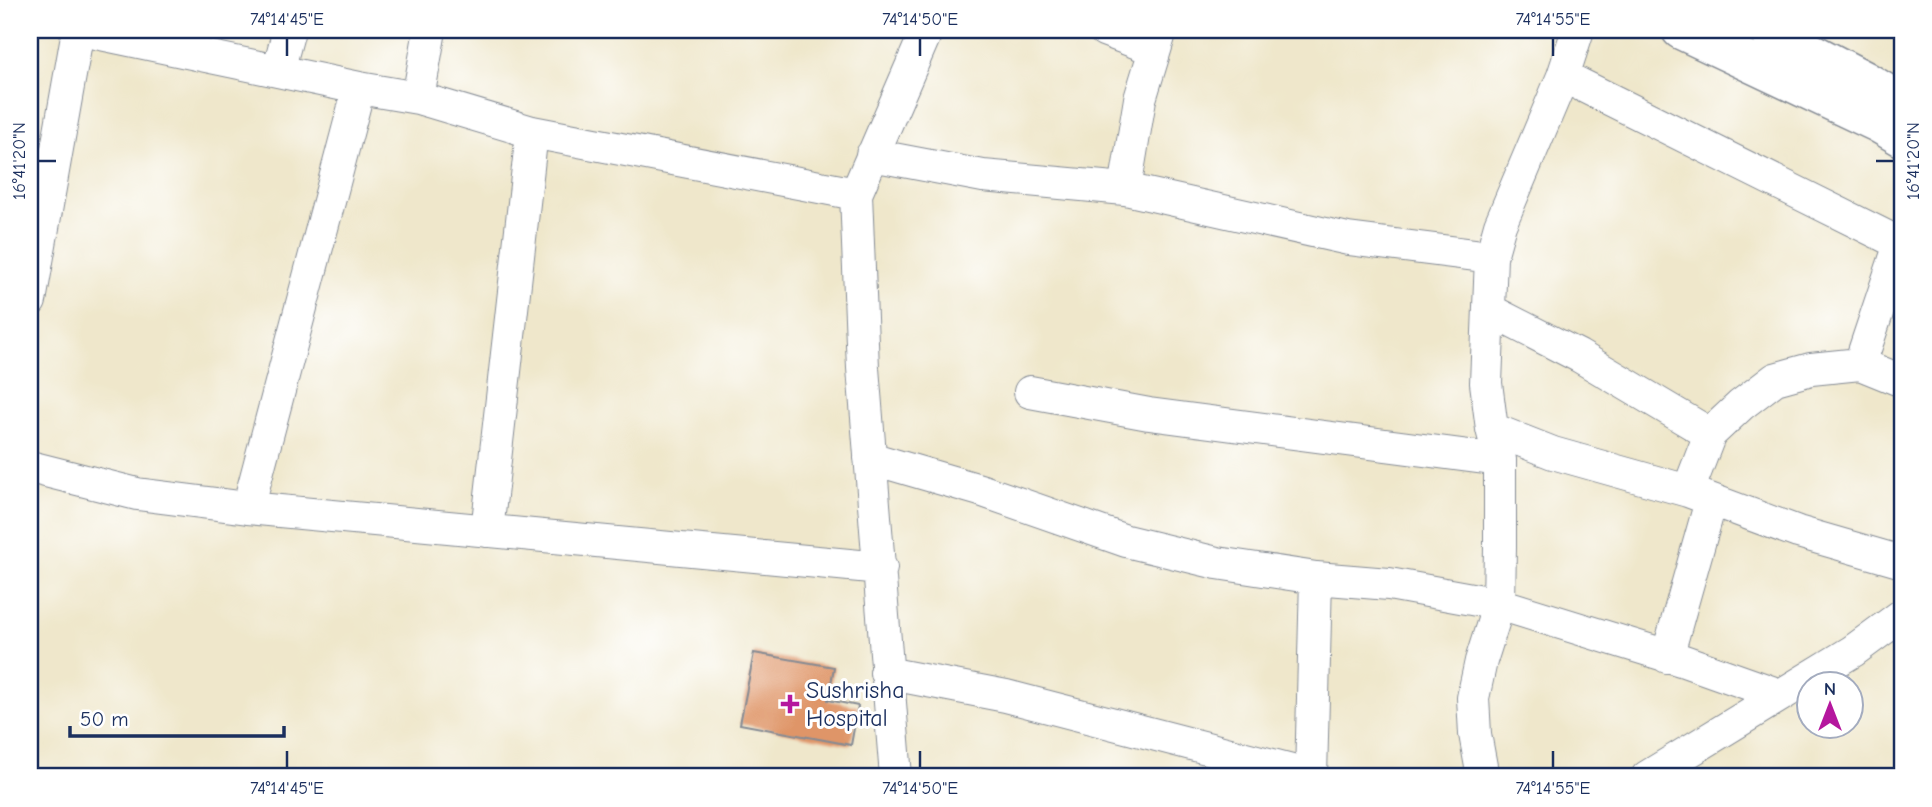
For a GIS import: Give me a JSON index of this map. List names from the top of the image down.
{
  "places": {
    "health": ["Sushrisha Hospital"]
  },
  "scale_bar": "50 m",
  "north": "top",
  "coordinates": [
    "74°14'45\"E",
    "74°14'50\"E",
    "74°14'55\"E",
    "16°41'20\"N"
  ]
}
